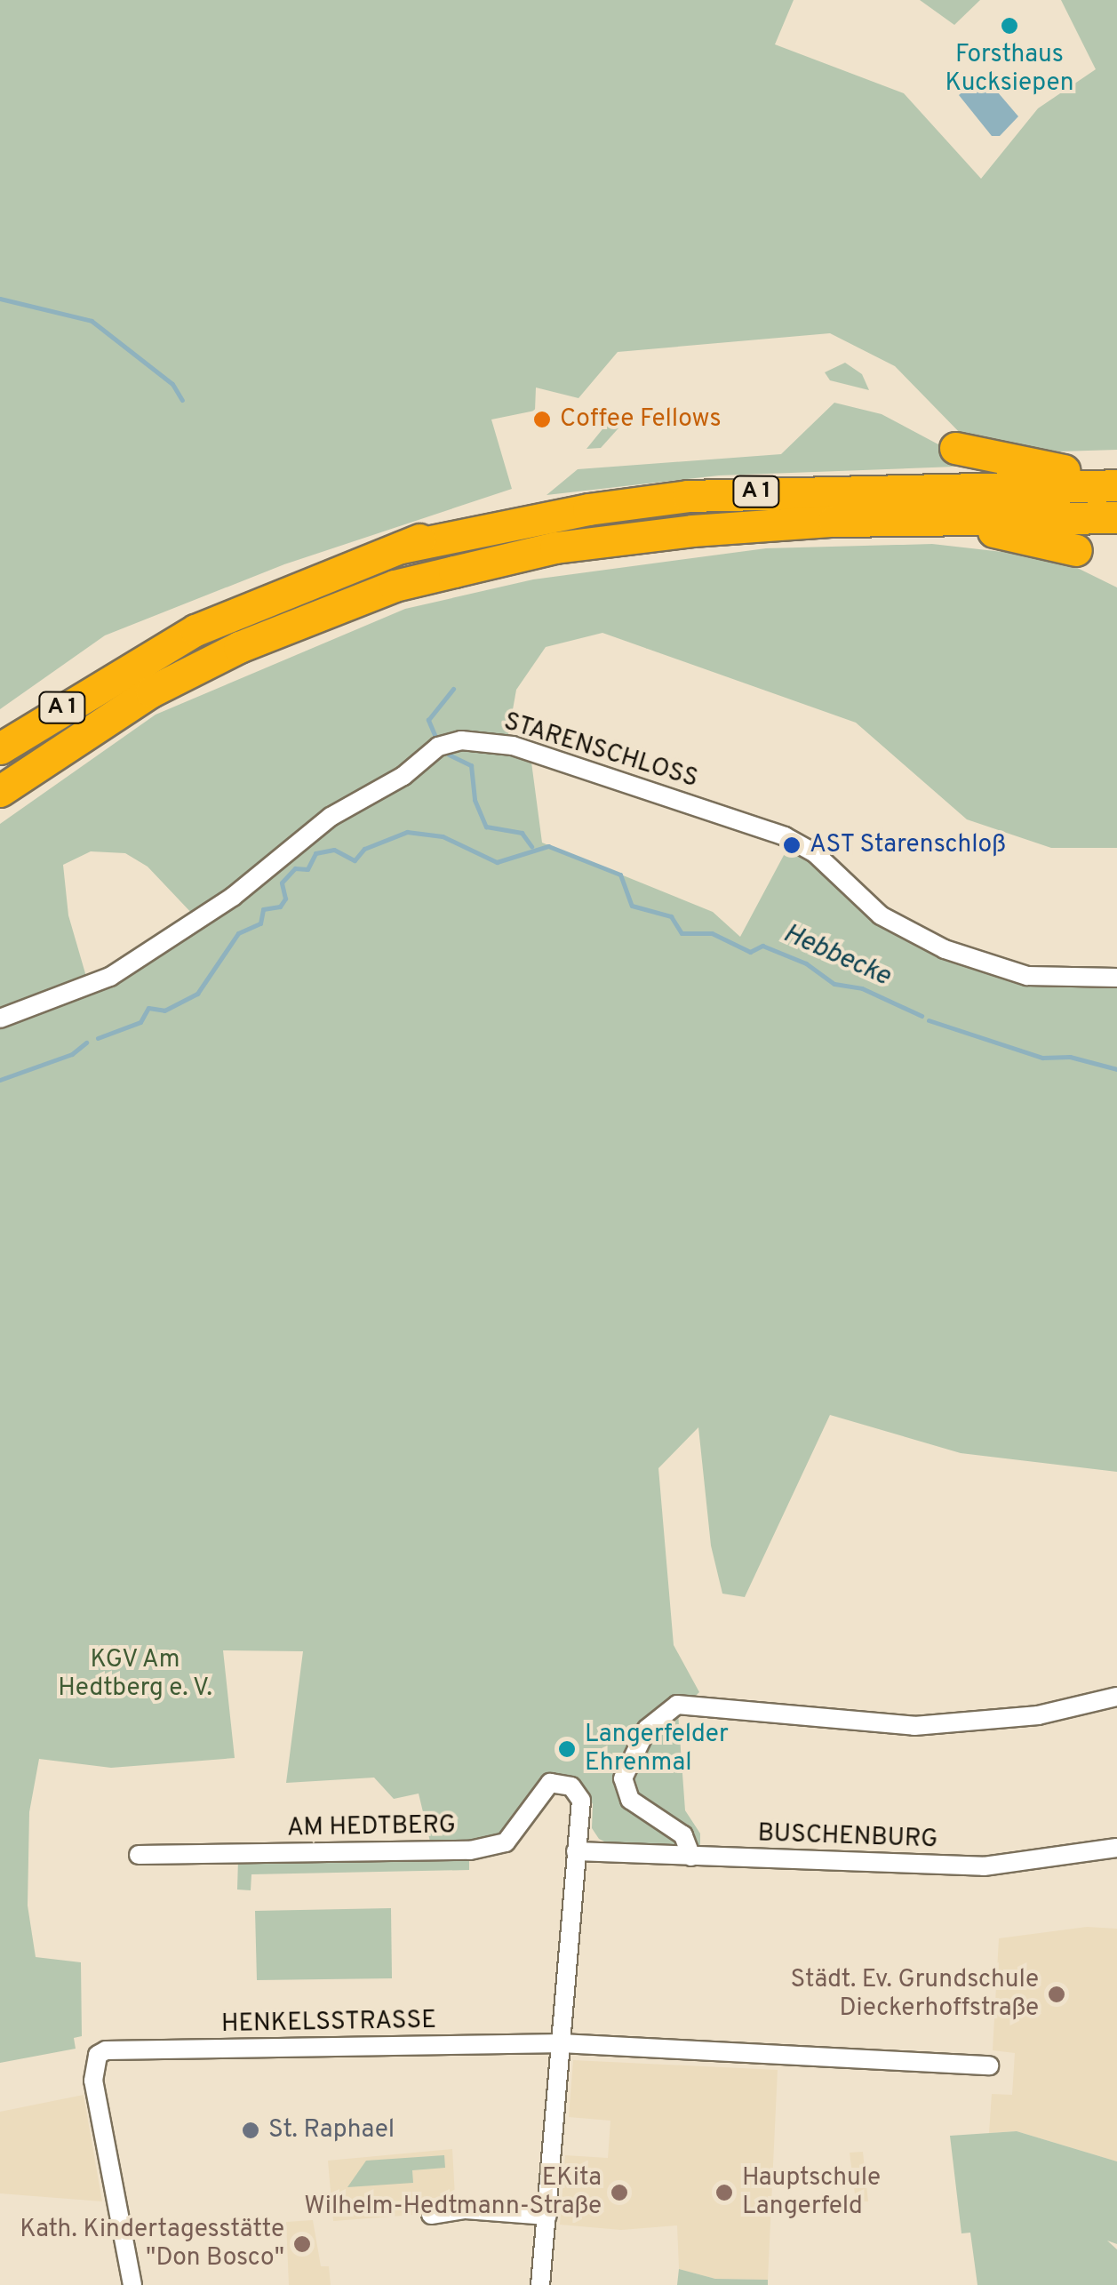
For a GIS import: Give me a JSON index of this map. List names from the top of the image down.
{
  "streets": {
    "highway": ["A 1"],
    "street": [
      "STARENSCHLOSS",
      "AM HEDTBERG",
      "BUSCHENBURG",
      "HENKELSSTRASSE"
    ]
  },
  "crossings": [
    ["AM HEDTBERG", "BUSCHENBURG"]
  ],
  "water": ["Hebbecke"],
  "parks": ["KGV Am Hedtberg e. V."],
  "places": [
    "Forsthaus Kucksiepen",
    "Coffee Fellows",
    "AST Starenschloß",
    "Langerfelder Ehrenmal",
    "Städt. Ev. Grundschule Dieckerhoffstraße",
    "St. Raphael",
    "EKita Wilhelm-Hedtmann-Straße",
    "Hauptschule Langerfeld",
    "Kath. Kindertagesstätte \"Don Bosco\""
  ]
}
